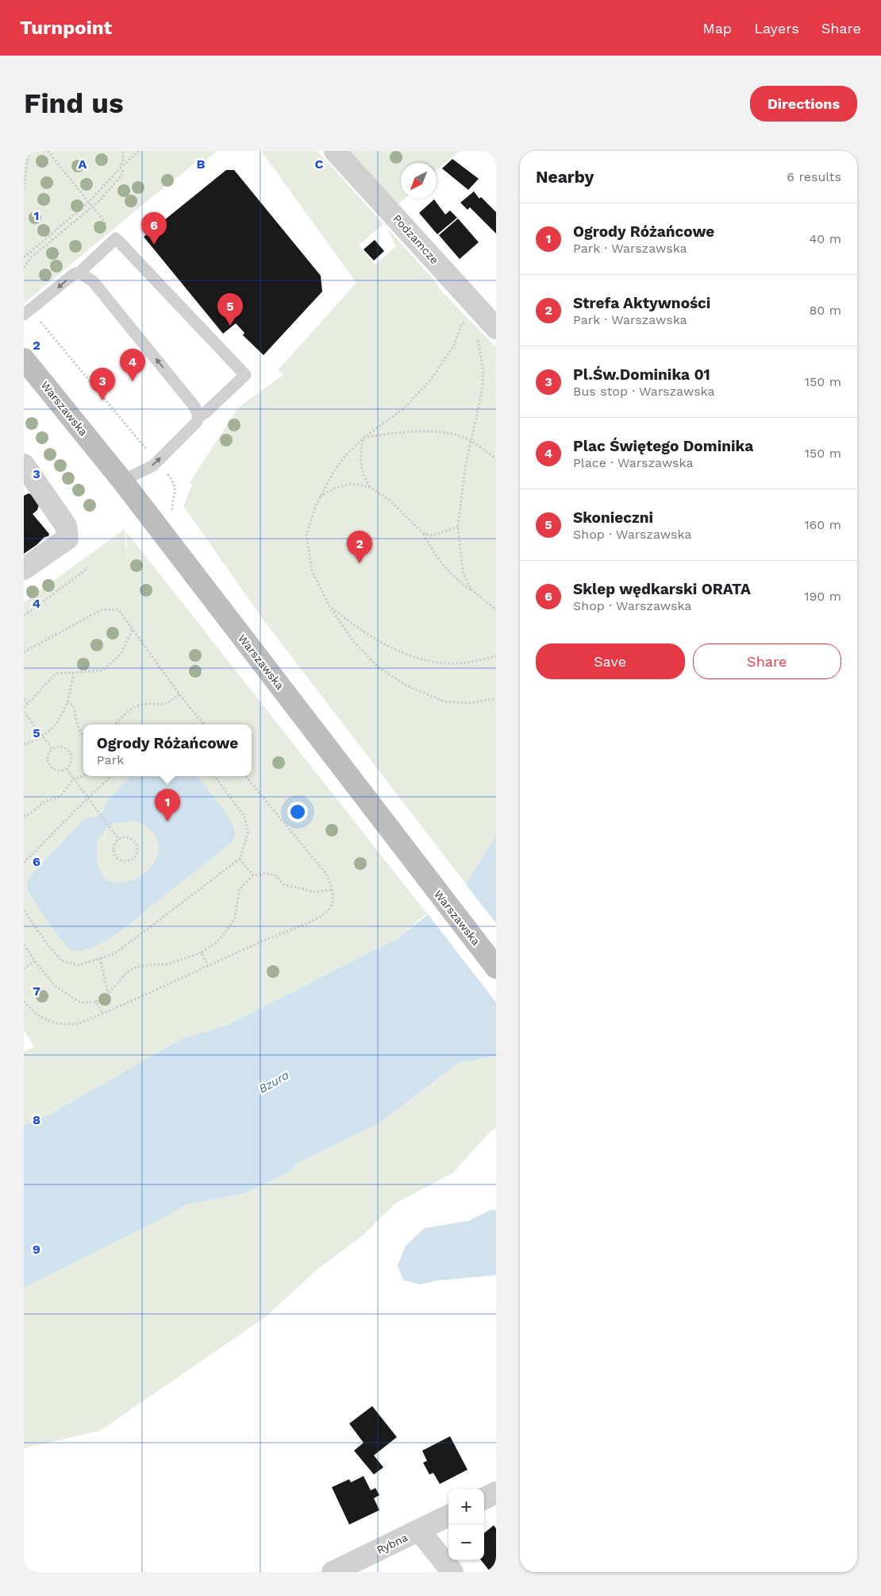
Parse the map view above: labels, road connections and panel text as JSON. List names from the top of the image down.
{
  "streets": {
    "street": ["Podzamcze", "Warszawska", "Rybna"]
  },
  "water": ["Bzura"],
  "north": "bottom left",
  "page": {
    "header": "Turnpoint",
    "nav": ["Map", "Layers", "Share"],
    "buttons": [
      "Directions",
      ["Save", "Share"]
    ],
    "title": "Find us",
    "heading": ["Nearby", "6 results"],
    "list": [
      {
        "mark": "1",
        "name": "Ogrody Różańcowe",
        "note": "Park · Warszawska",
        "value": "40 m"
      },
      {
        "mark": "2",
        "name": "Strefa Aktywności",
        "note": "Park · Warszawska",
        "value": "80 m"
      },
      {
        "mark": "3",
        "name": "Pl.Św.Dominika 01",
        "note": "Bus stop · Warszawska",
        "value": "150 m"
      },
      {
        "mark": "4",
        "name": "Plac Świętego Dominika",
        "note": "Place · Warszawska",
        "value": "150 m"
      },
      {
        "mark": "5",
        "name": "Skonieczni",
        "note": "Shop · Warszawska",
        "value": "160 m"
      },
      {
        "mark": "6",
        "name": "Sklep wędkarski ORATA",
        "note": "Shop · Warszawska",
        "value": "190 m"
      }
    ],
    "pins": [
      "6",
      "5",
      "4",
      "3",
      "2",
      "1"
    ],
    "popup": ["Ogrody Różańcowe", "Park"],
    "map_buttons": ["+", "−"]
  },
  "grid": {
    "columns": ["A", "B", "C"],
    "rows": [
      "1",
      "2",
      "3",
      "4",
      "5",
      "6",
      "7",
      "8",
      "9"
    ]
  }
}
